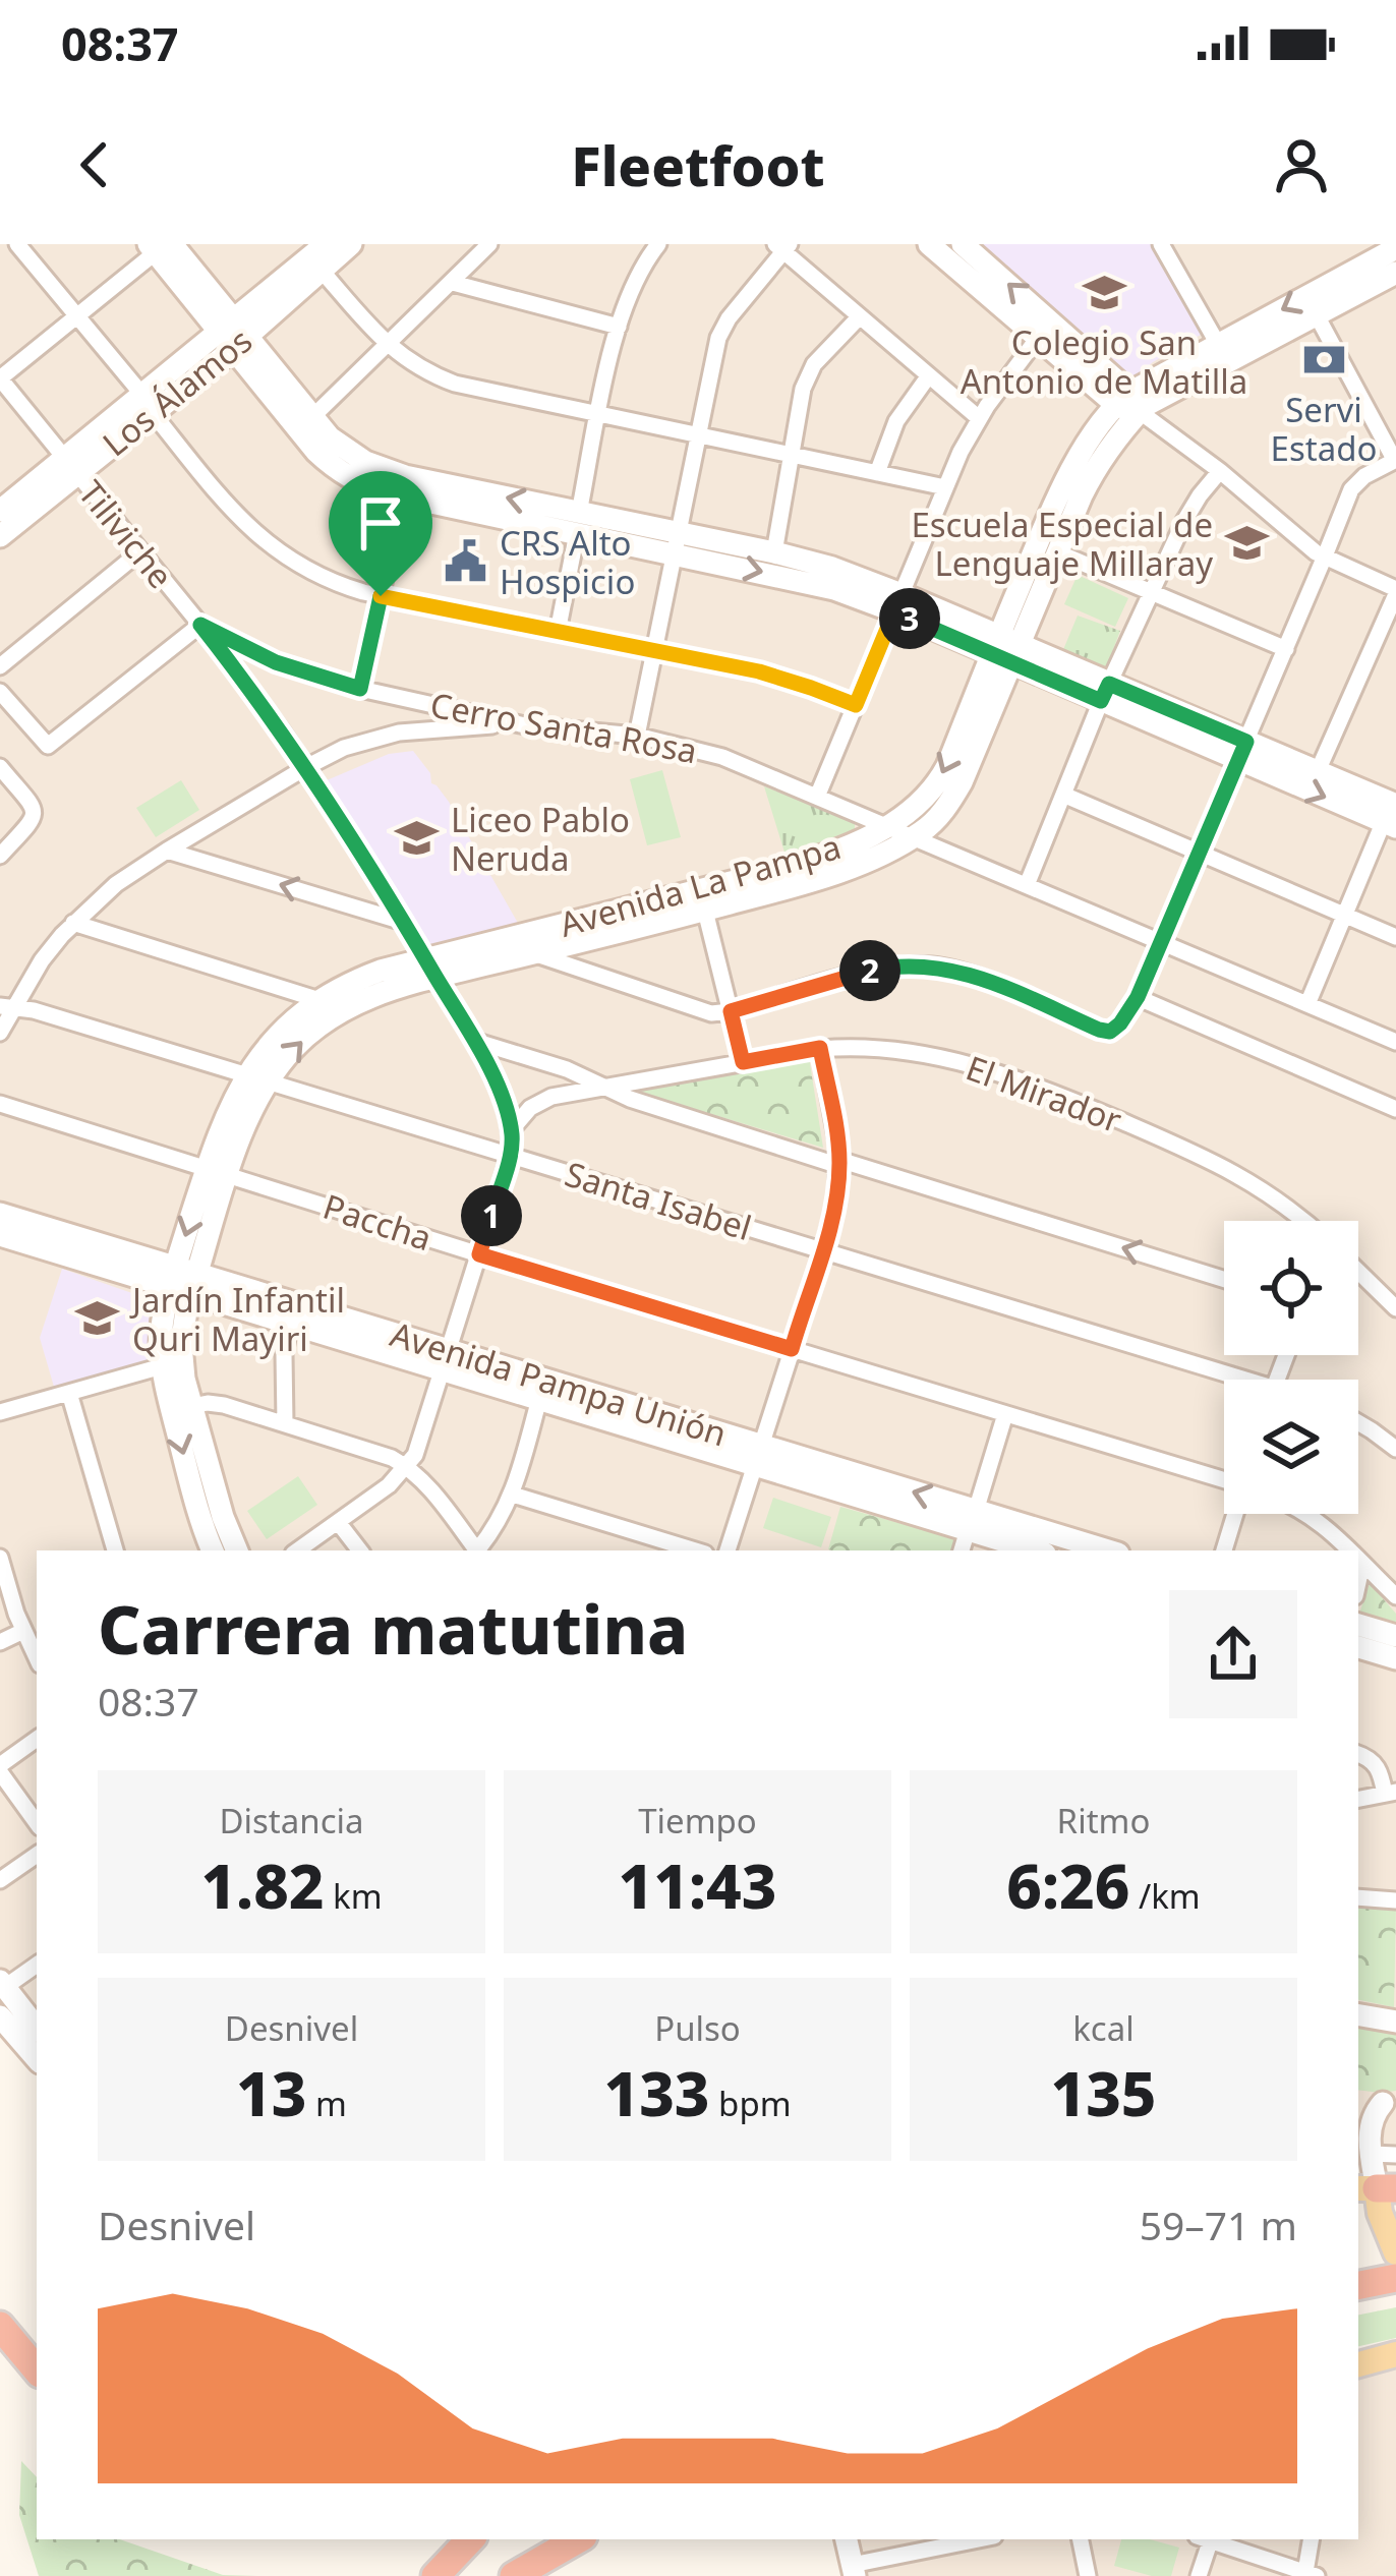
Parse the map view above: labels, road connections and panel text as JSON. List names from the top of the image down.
{
  "streets": {
    "street": [
      "Los Álamos",
      "Tiliviche",
      "Cerro Santa Rosa",
      "Avenida La Pampa",
      "El Mirador",
      "Santa Isabel",
      "Paccha",
      "Avenida Pampa Unión"
    ]
  },
  "crossings": [
    ["Los Álamos", "Tiliviche"],
    ["Tiliviche", "Cerro Santa Rosa"],
    ["Tiliviche", "Avenida La Pampa"],
    ["Tiliviche", "El Mirador"],
    ["Cerro Santa Rosa", "Avenida La Pampa"],
    ["Avenida La Pampa", "Santa Isabel"],
    ["Avenida La Pampa", "Paccha"],
    ["Avenida La Pampa", "Avenida Pampa Unión"]
  ],
  "places": {
    "school or university": [
      "Colegio San Antonio de Matilla",
      "Escuela Especial de Lenguaje Millaray",
      "Liceo Pablo Neruda",
      "Jardín Infantil Quri Mayiri"
    ],
    "bank": ["Servi Estado"],
    "public building": ["CRS Alto Hospicio"]
  },
  "page": {
    "status": "08:37",
    "header": "Fleetfoot",
    "pins": ["3", "2", "1"],
    "heading": ["Carrera matutina", "08:37"],
    "stats": [
      ["Distancia", "1.82 km"],
      ["Tiempo", "11:43"],
      ["Ritmo", "6:26 /km"],
      ["Desnivel", "13 m"],
      ["Pulso", "133 bpm"],
      ["kcal", "135"]
    ],
    "chart": ["Desnivel", "59–71 m"]
  }
}
